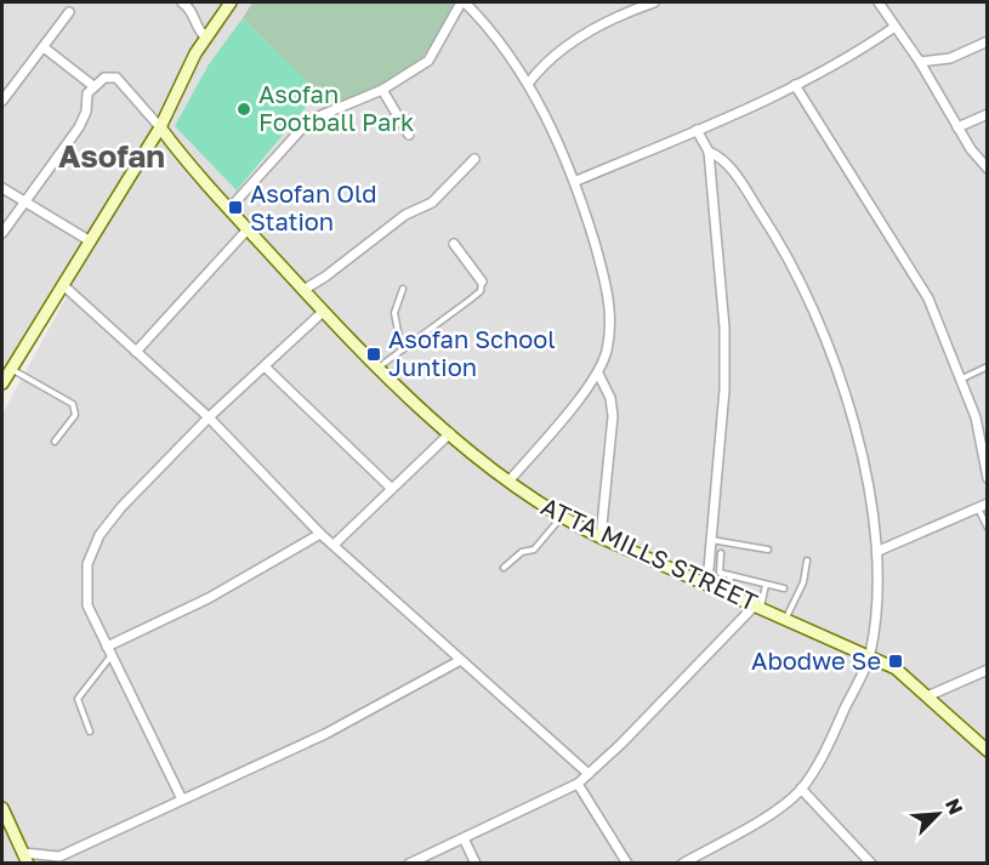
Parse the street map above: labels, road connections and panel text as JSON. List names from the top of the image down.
{
  "streets": {
    "main road": ["ATTA MILLS STREET"]
  },
  "districts": ["Asofan"],
  "places": {
    "other": ["Asofan Football Park"],
    "transit": ["Asofan Old Station", "Asofan School Juntion", "Abodwe Se"]
  },
  "north": "top right"
}
